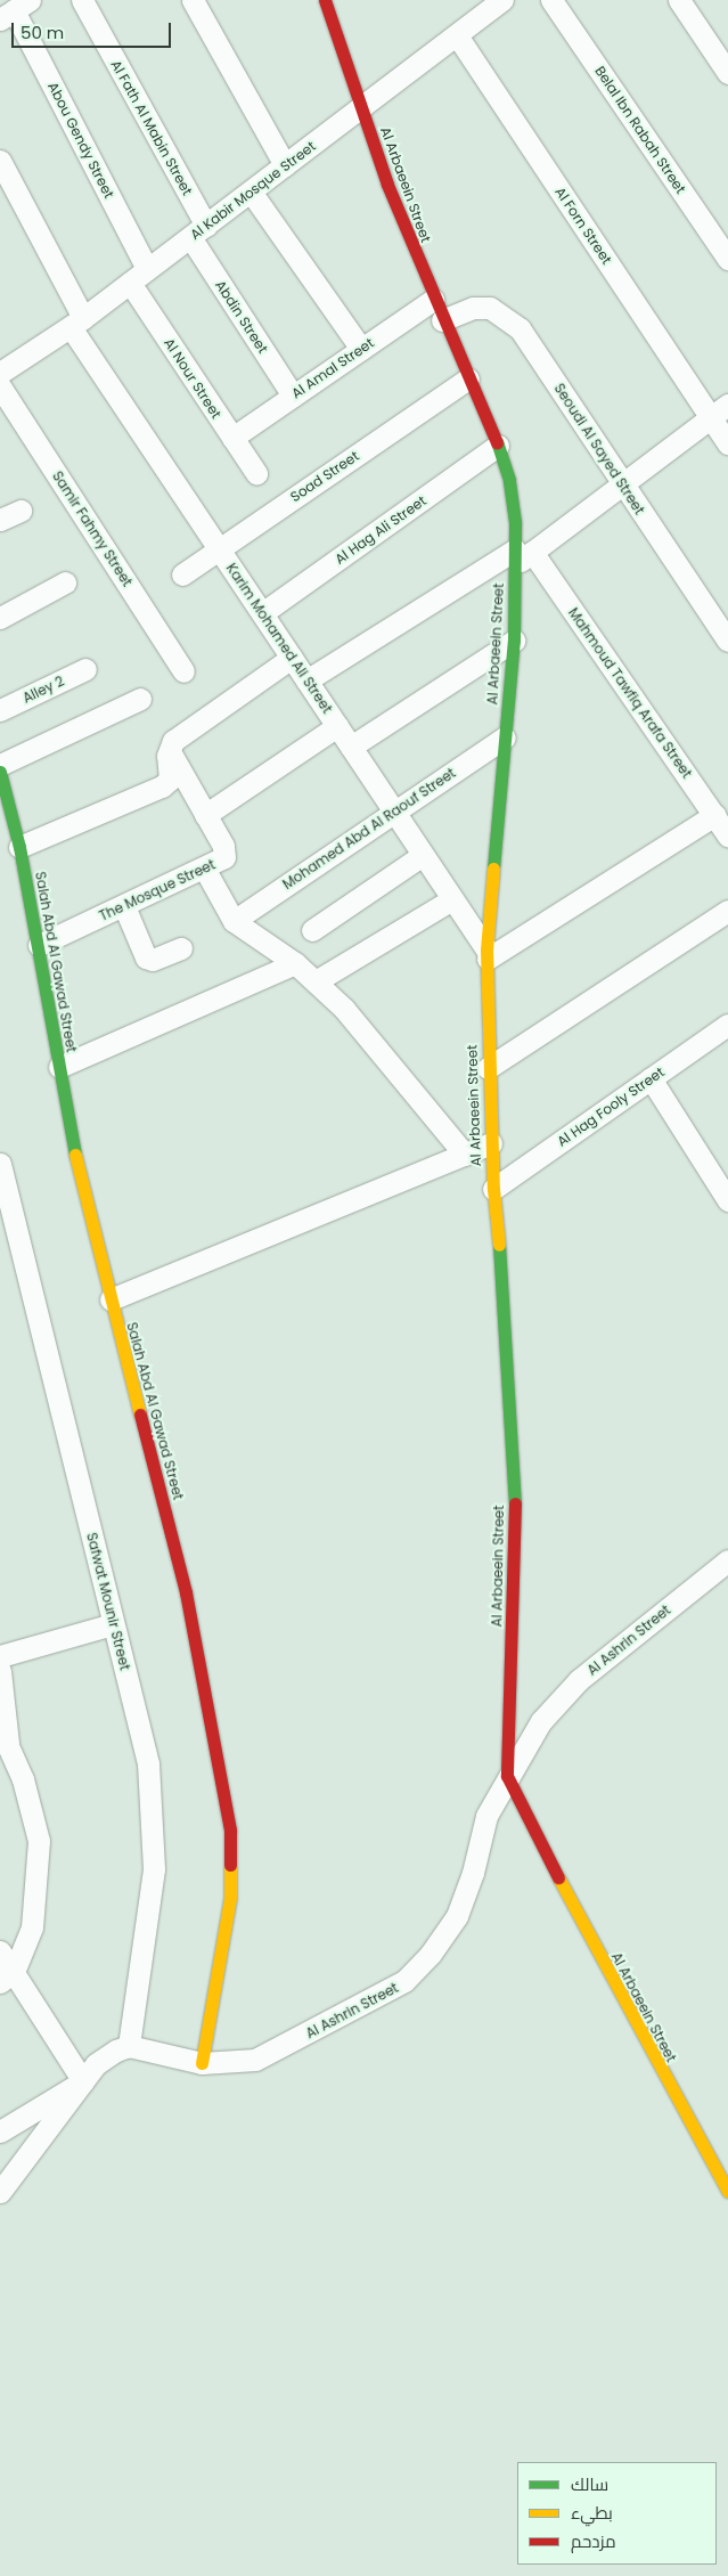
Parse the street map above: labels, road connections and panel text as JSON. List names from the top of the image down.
{
  "streets": {
    "street": [
      "Al Fath Al Mabin Street",
      "Belal Ibn Rabah Street",
      "Abou Gendy Street",
      "Al Arbaeein Street",
      "Al Kabir Mosque Street",
      "Al Forn Street",
      "Abdin Street",
      "Al Amal Street",
      "Al Nour Street",
      "Seoudi Al Sayed Street",
      "Soad Street",
      "Samir Fahmy Street",
      "Al Hag Ali Street",
      "Karim Mohamed Ali Street",
      "Alley 2",
      "Mahmoud Tawfiq Arafa Street",
      "Mohamed Abd Al Raouf Street",
      "The Mosque Street",
      "Salah Abd Al Gawad Street",
      "Al Hag Fooly Street",
      "Safwat Mounir Street",
      "Al Ashrin Street"
    ]
  },
  "crossings": [
    ["Al Fath Al Mabin Street", "Al Kabir Mosque Street"],
    ["Al Fath Al Mabin Street", "Abdin Street"],
    ["Abou Gendy Street", "Al Kabir Mosque Street"],
    ["Al Arbaeein Street", "Al Kabir Mosque Street"],
    ["Al Arbaeein Street", "Al Amal Street"],
    ["Al Arbaeein Street", "Seoudi Al Sayed Street"],
    ["Al Arbaeein Street", "Soad Street"],
    ["Al Arbaeein Street", "Al Hag Ali Street"],
    ["Al Arbaeein Street", "Karim Mohamed Ali Street"],
    ["Al Arbaeein Street", "Mahmoud Tawfiq Arafa Street"],
    ["Al Arbaeein Street", "Mohamed Abd Al Raouf Street"],
    ["Al Arbaeein Street", "Al Hag Fooly Street"],
    ["Al Arbaeein Street", "Al Ashrin Street"],
    ["Al Kabir Mosque Street", "Al Forn Street"],
    ["Al Kabir Mosque Street", "Abdin Street"],
    ["Al Kabir Mosque Street", "Al Nour Street"],
    ["Al Kabir Mosque Street", "Karim Mohamed Ali Street"],
    ["Abdin Street", "Al Amal Street"],
    ["Al Amal Street", "Al Nour Street"],
    ["Soad Street", "Karim Mohamed Ali Street"],
    ["Al Hag Ali Street", "Karim Mohamed Ali Street"],
    ["Karim Mohamed Ali Street", "Mohamed Abd Al Raouf Street"],
    ["The Mosque Street", "Salah Abd Al Gawad Street"],
    ["Salah Abd Al Gawad Street", "Al Ashrin Street"],
    ["Safwat Mounir Street", "Al Ashrin Street"]
  ],
  "legend": ["سالك", "بطيء", "مزدحم"],
  "scale_bar": "50 m"
}
